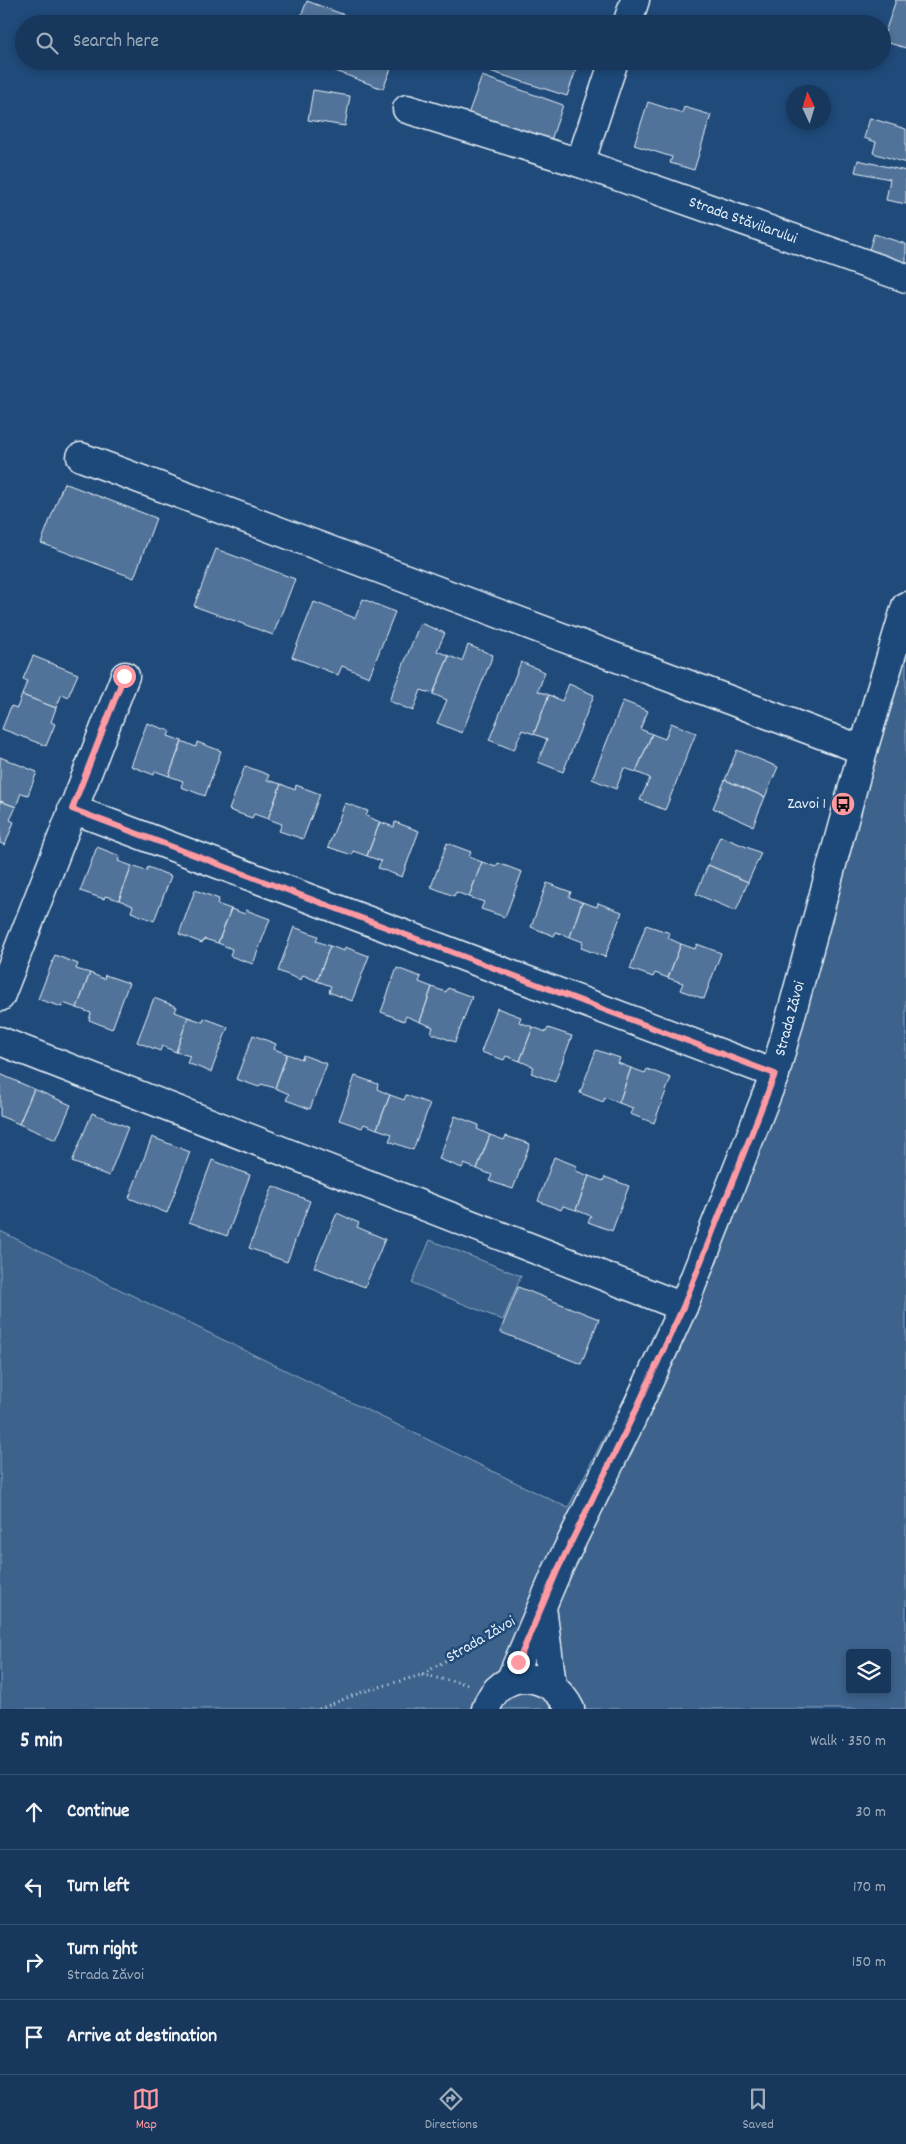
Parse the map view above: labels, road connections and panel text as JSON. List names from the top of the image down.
{
  "streets": {
    "street": ["Strada Stăvilarului", "Strada Zăvoi"]
  },
  "places": {
    "bus stop": ["Zavoi 1"]
  },
  "north": "top",
  "page": {
    "search": "Search here",
    "heading": ["5 min", "Walk · 350 m"],
    "list": [
      ["Continue", "30 m"],
      ["Turn left", "170 m"],
      ["Turn right", "Strada Zăvoi", "150 m"],
      "Arrive at destination"
    ],
    "nav": ["Map", "Directions", "Saved"]
  }
}
